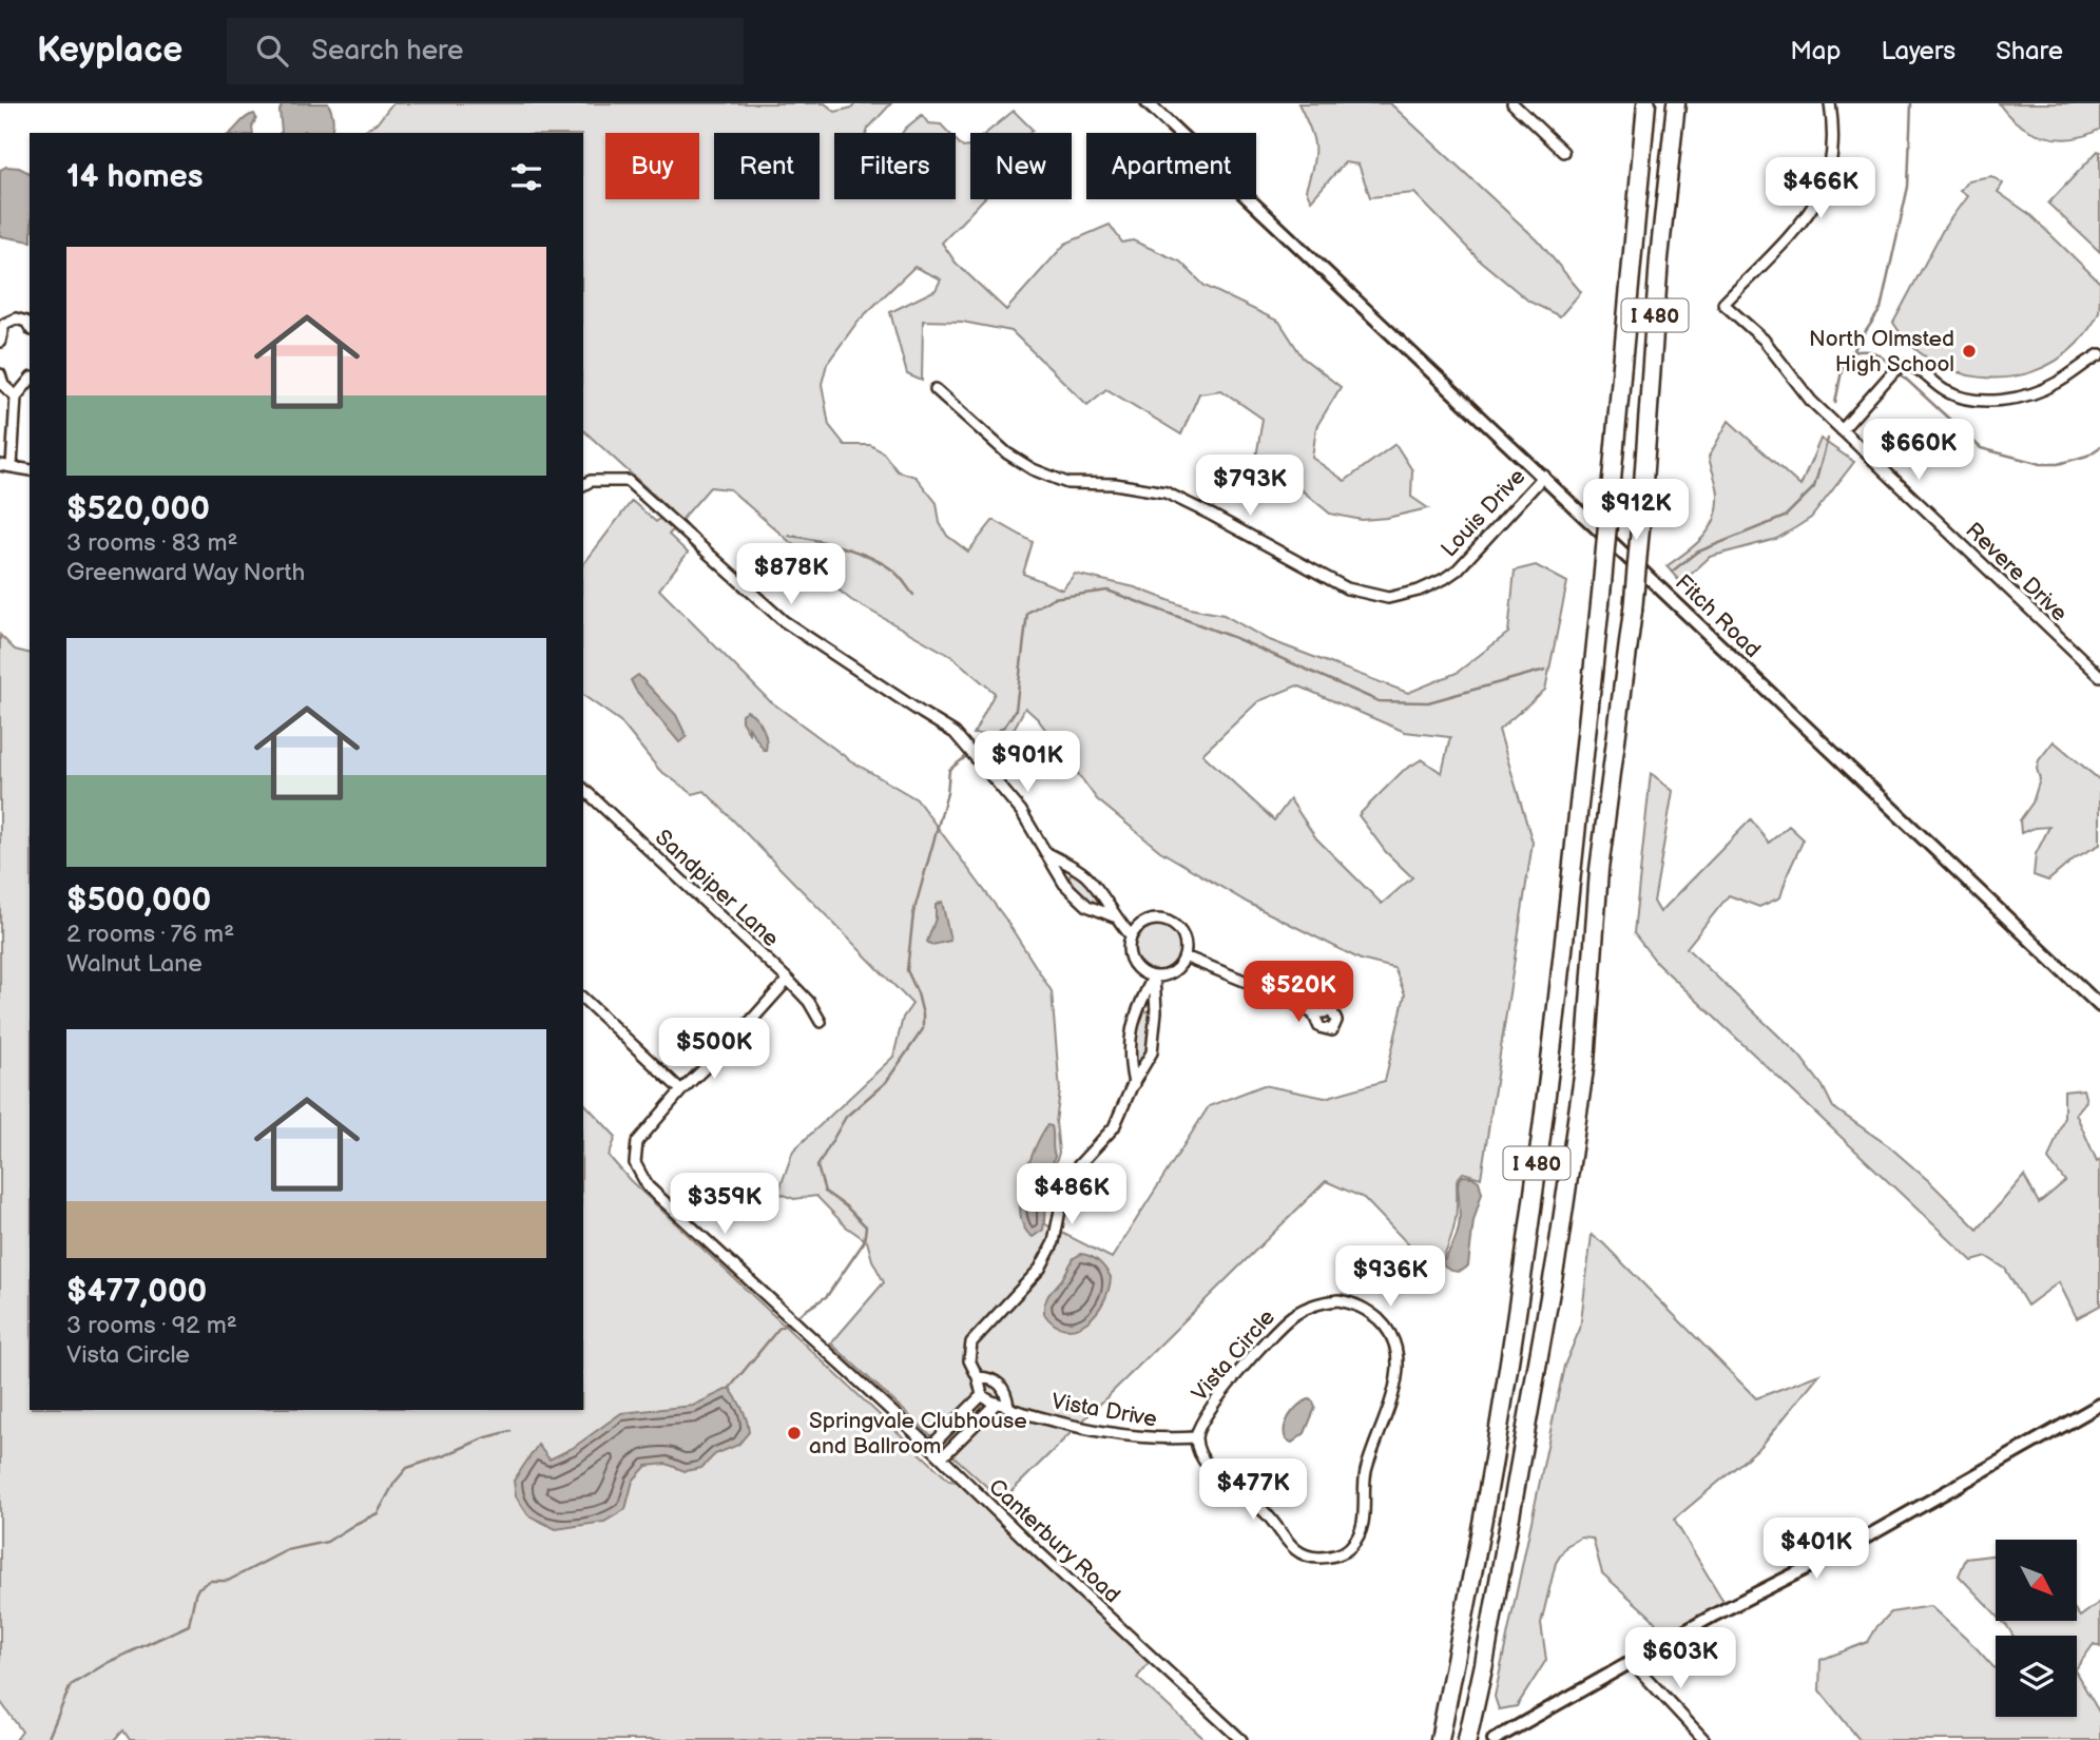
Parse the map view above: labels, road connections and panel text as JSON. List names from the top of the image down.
{
  "streets": {
    "highway": ["I 480"],
    "street": [
      "Louis Drive",
      "Revere Drive",
      "Fitch Road",
      "Sandpiper Lane",
      "Vista Circle",
      "Vista Drive",
      "Canterbury Road"
    ]
  },
  "crossings": [
    ["Louis Drive", "Fitch Road"],
    ["Vista Circle", "Vista Drive"]
  ],
  "places": ["North Olmsted High School", "Springvale Clubhouse and Ballroom"],
  "north": "bottom right",
  "page": {
    "header": "Keyplace",
    "search": "Search here",
    "nav": ["Map", "Layers", "Share"],
    "chip": [
      "Buy",
      "Rent",
      "Filters",
      "New",
      "Apartment"
    ],
    "heading": "14 homes",
    "price": [
      "$466K",
      "$660K",
      "$793K",
      "$912K",
      "$878K",
      "$901K",
      "$520K",
      "$500K",
      "$486K",
      "$359K",
      "$936K",
      "$477K",
      "$401K",
      "$603K"
    ],
    "list": [
      {
        "name": "$520,000",
        "note": "3 rooms · 83 m² · Greenward Way North"
      },
      {
        "name": "$500,000",
        "note": "2 rooms · 76 m² · Walnut Lane"
      },
      {
        "name": "$477,000",
        "note": "3 rooms · 92 m² · Vista Circle"
      }
    ]
  }
}
